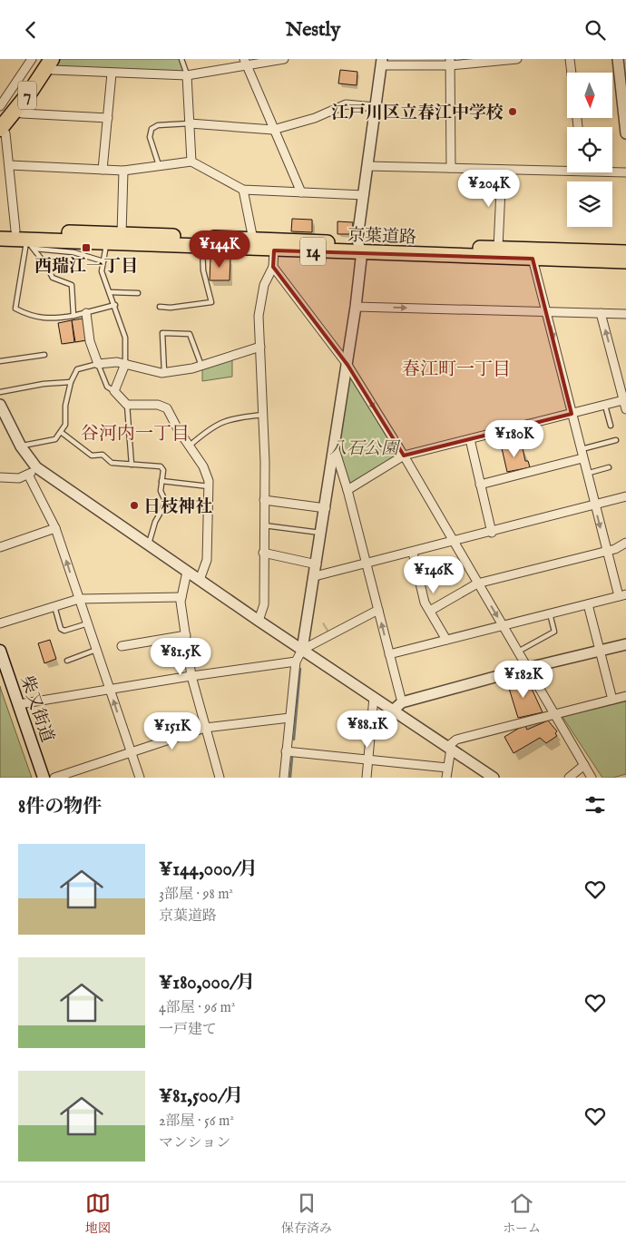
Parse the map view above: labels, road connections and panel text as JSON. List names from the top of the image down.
{
  "streets": {
    "highway": ["7", "京葉道路", "14"],
    "main road": ["柴又街道"]
  },
  "districts": ["春江町一丁目", "谷河内一丁目"],
  "parks": ["八石公園"],
  "places": {
    "other": ["江戸川区立春江中学校", "日枝神社"],
    "transit": ["西瑞江一丁目"]
  },
  "north": "bottom",
  "page": {
    "header": "Nestly",
    "price": [
      "¥204K",
      "¥144K",
      "¥180K",
      "¥146K",
      "¥81.5K",
      "¥182K",
      "¥88.1K",
      "¥151K"
    ],
    "heading": "8件の物件",
    "list": [
      {
        "name": "¥144,000/月",
        "note": "3部屋 · 98 m² · 京葉道路"
      },
      {
        "name": "¥180,000/月",
        "note": "4部屋 · 96 m² · 一戸建て"
      },
      {
        "name": "¥81,500/月",
        "note": "2部屋 · 56 m² · マンション"
      }
    ],
    "tabs": ["地図", "保存済み", "ホーム"]
  }
}
